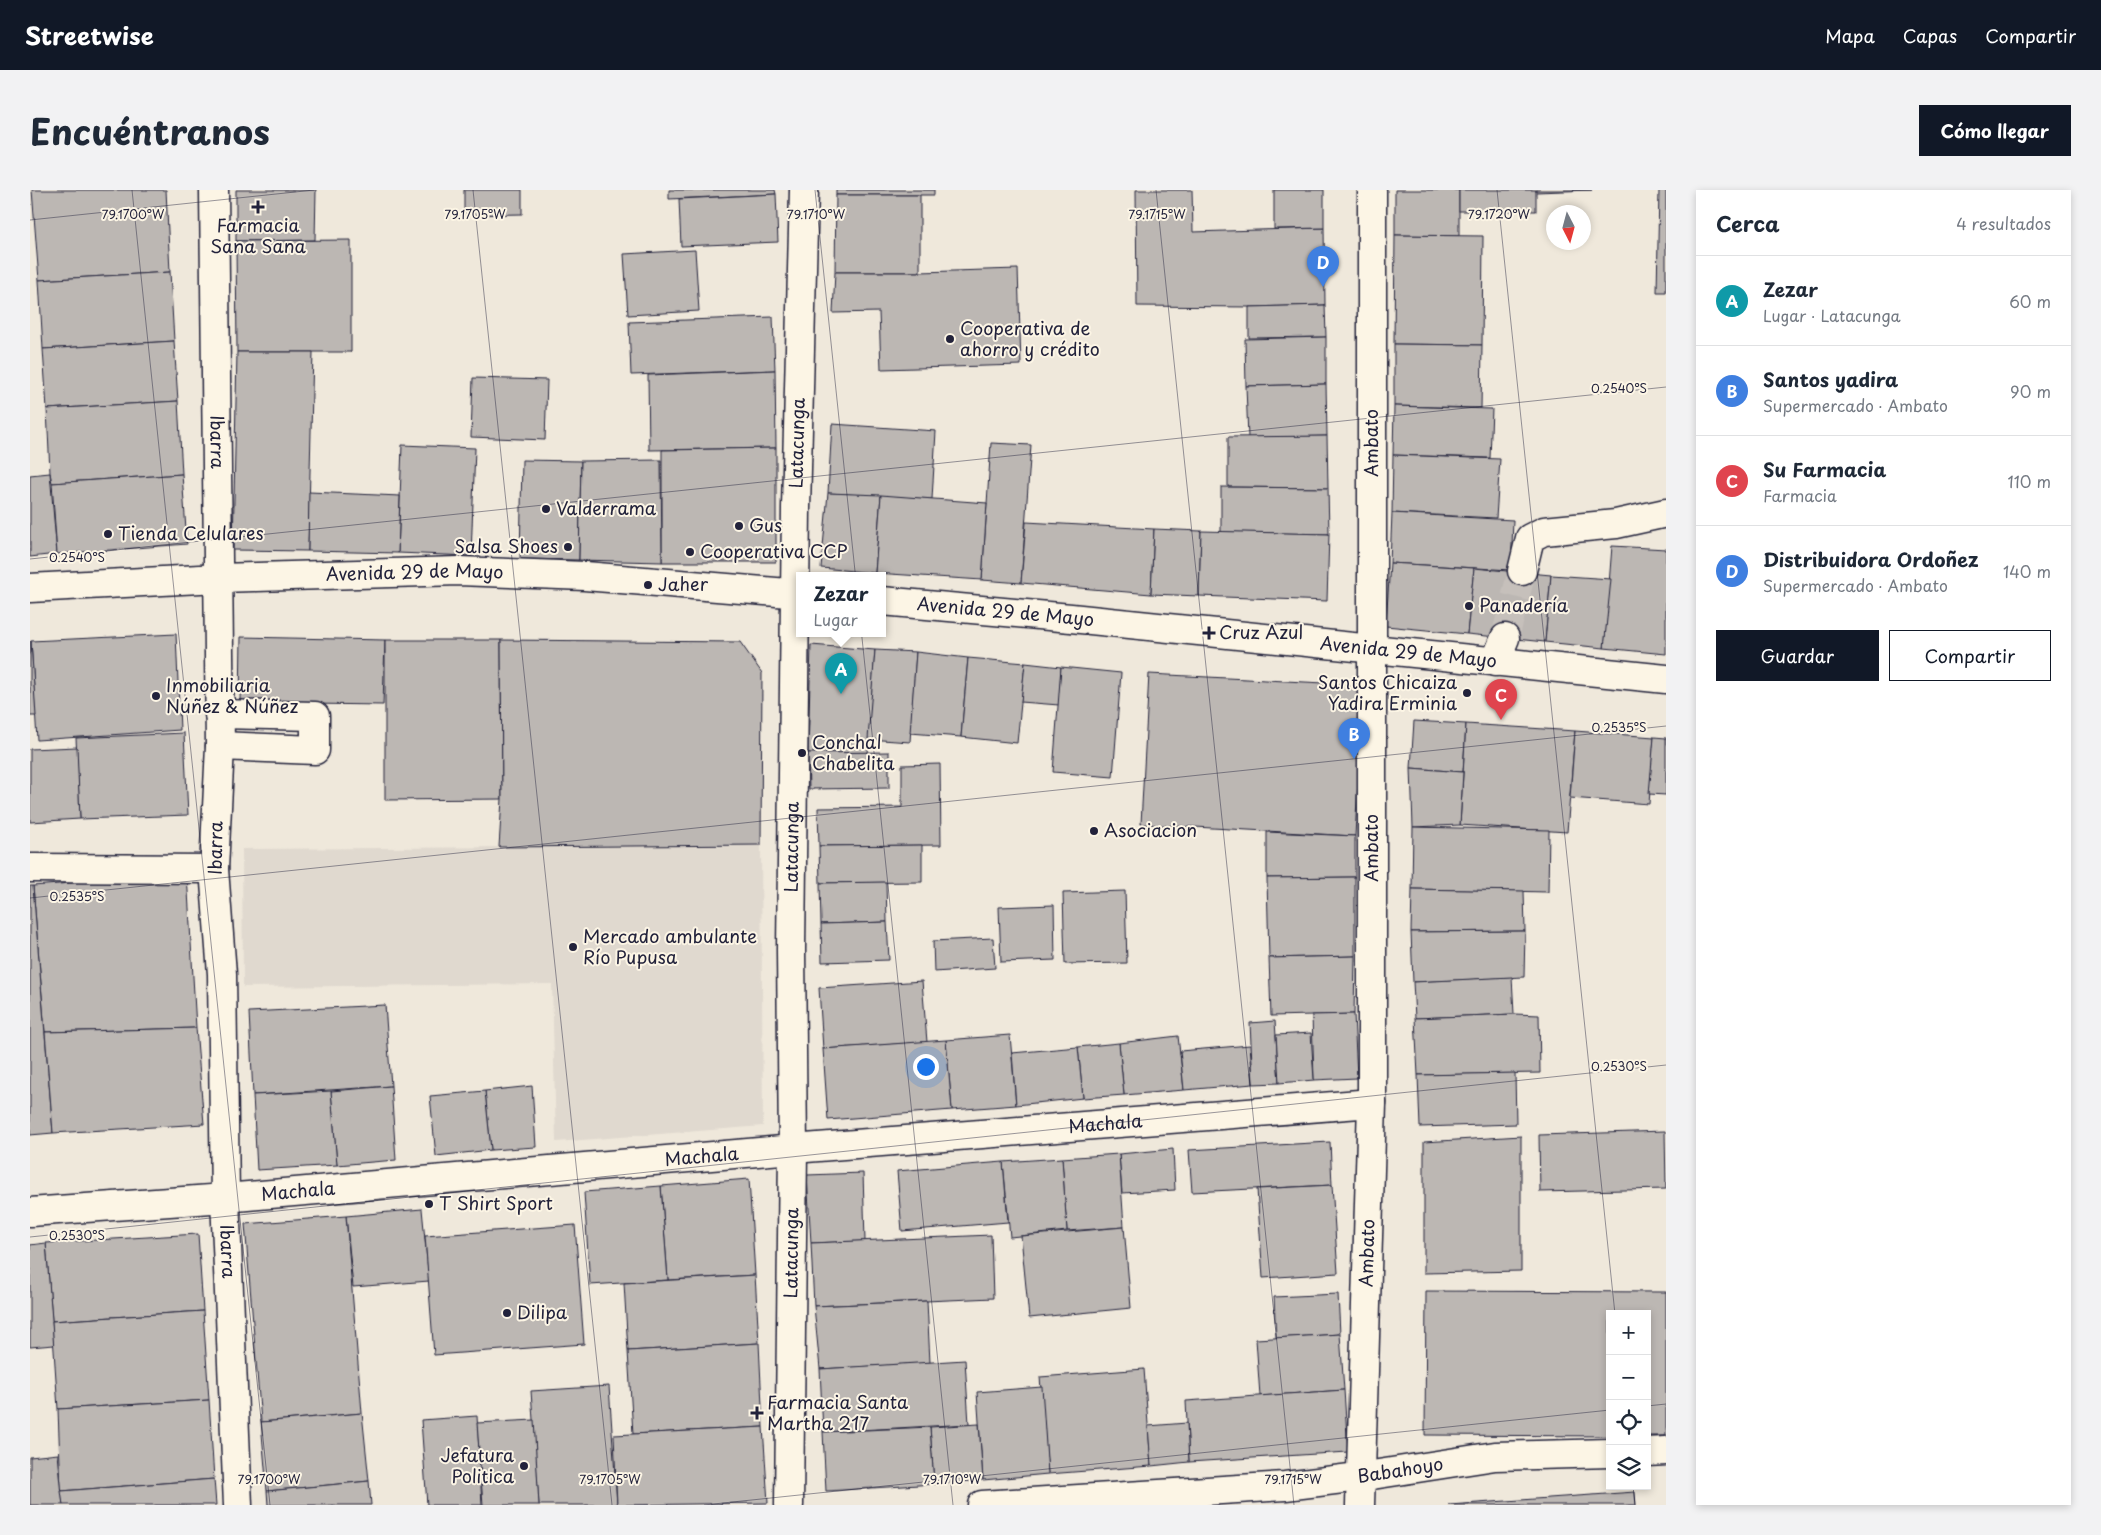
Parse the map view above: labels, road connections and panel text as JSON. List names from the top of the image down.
{
  "streets": {
    "street": [
      "Ibarra",
      "Latacunga",
      "Ambato",
      "Avenida 29 de Mayo",
      "Machala",
      "Babahoyo"
    ]
  },
  "crossings": [
    ["Ibarra", "Avenida 29 de Mayo"],
    ["Ibarra", "Machala"],
    ["Latacunga", "Machala"],
    ["Ambato", "Avenida 29 de Mayo"],
    ["Ambato", "Machala"],
    ["Ambato", "Babahoyo"]
  ],
  "places": {
    "health": ["Farmacia Sana Sana", "Cruz Azul", "Farmacia Santa Martha 217"],
    "other": [
      "Cooperativa de ahorro y crédito",
      "Valderrama",
      "Gus",
      "Tienda Celulares",
      "Salsa Shoes",
      "Cooperativa CCP",
      "Jaher",
      "Panadería",
      "Santos Chicaiza Yadira Erminia",
      "Inmobiliaria Núñez & Núñez",
      "Conchal Chabelita",
      "Asociacion",
      "Mercado ambulante Río Pupusa",
      "T Shirt Sport",
      "Dilipa",
      "Jefatura Politica"
    ]
  },
  "north": "bottom",
  "page": {
    "header": "Streetwise",
    "nav": ["Mapa", "Capas", "Compartir"],
    "title": "Encuéntranos",
    "buttons": [
      "Cómo llegar",
      ["Guardar", "Compartir"]
    ],
    "heading": ["Cerca", "4 resultados"],
    "pins": [
      "D",
      "A",
      "C",
      "B"
    ],
    "list": [
      {
        "mark": "A",
        "name": "Zezar",
        "note": "Lugar · Latacunga",
        "value": "60 m"
      },
      {
        "mark": "B",
        "name": "Santos yadira",
        "note": "Supermercado · Ambato",
        "value": "90 m"
      },
      {
        "mark": "C",
        "name": "Su Farmacia",
        "note": "Farmacia",
        "value": "110 m"
      },
      {
        "mark": "D",
        "name": "Distribuidora Ordoñez",
        "note": "Supermercado · Ambato",
        "value": "140 m"
      }
    ],
    "popup": ["Zezar", "Lugar"],
    "map_buttons": ["+", "−"]
  },
  "coordinates": [
    "79.1700°W",
    "79.1705°W",
    "79.1710°W",
    "79.1715°W",
    "79.1720°W",
    "0.2540°S",
    "0.2535°S",
    "0.2530°S"
  ]
}
